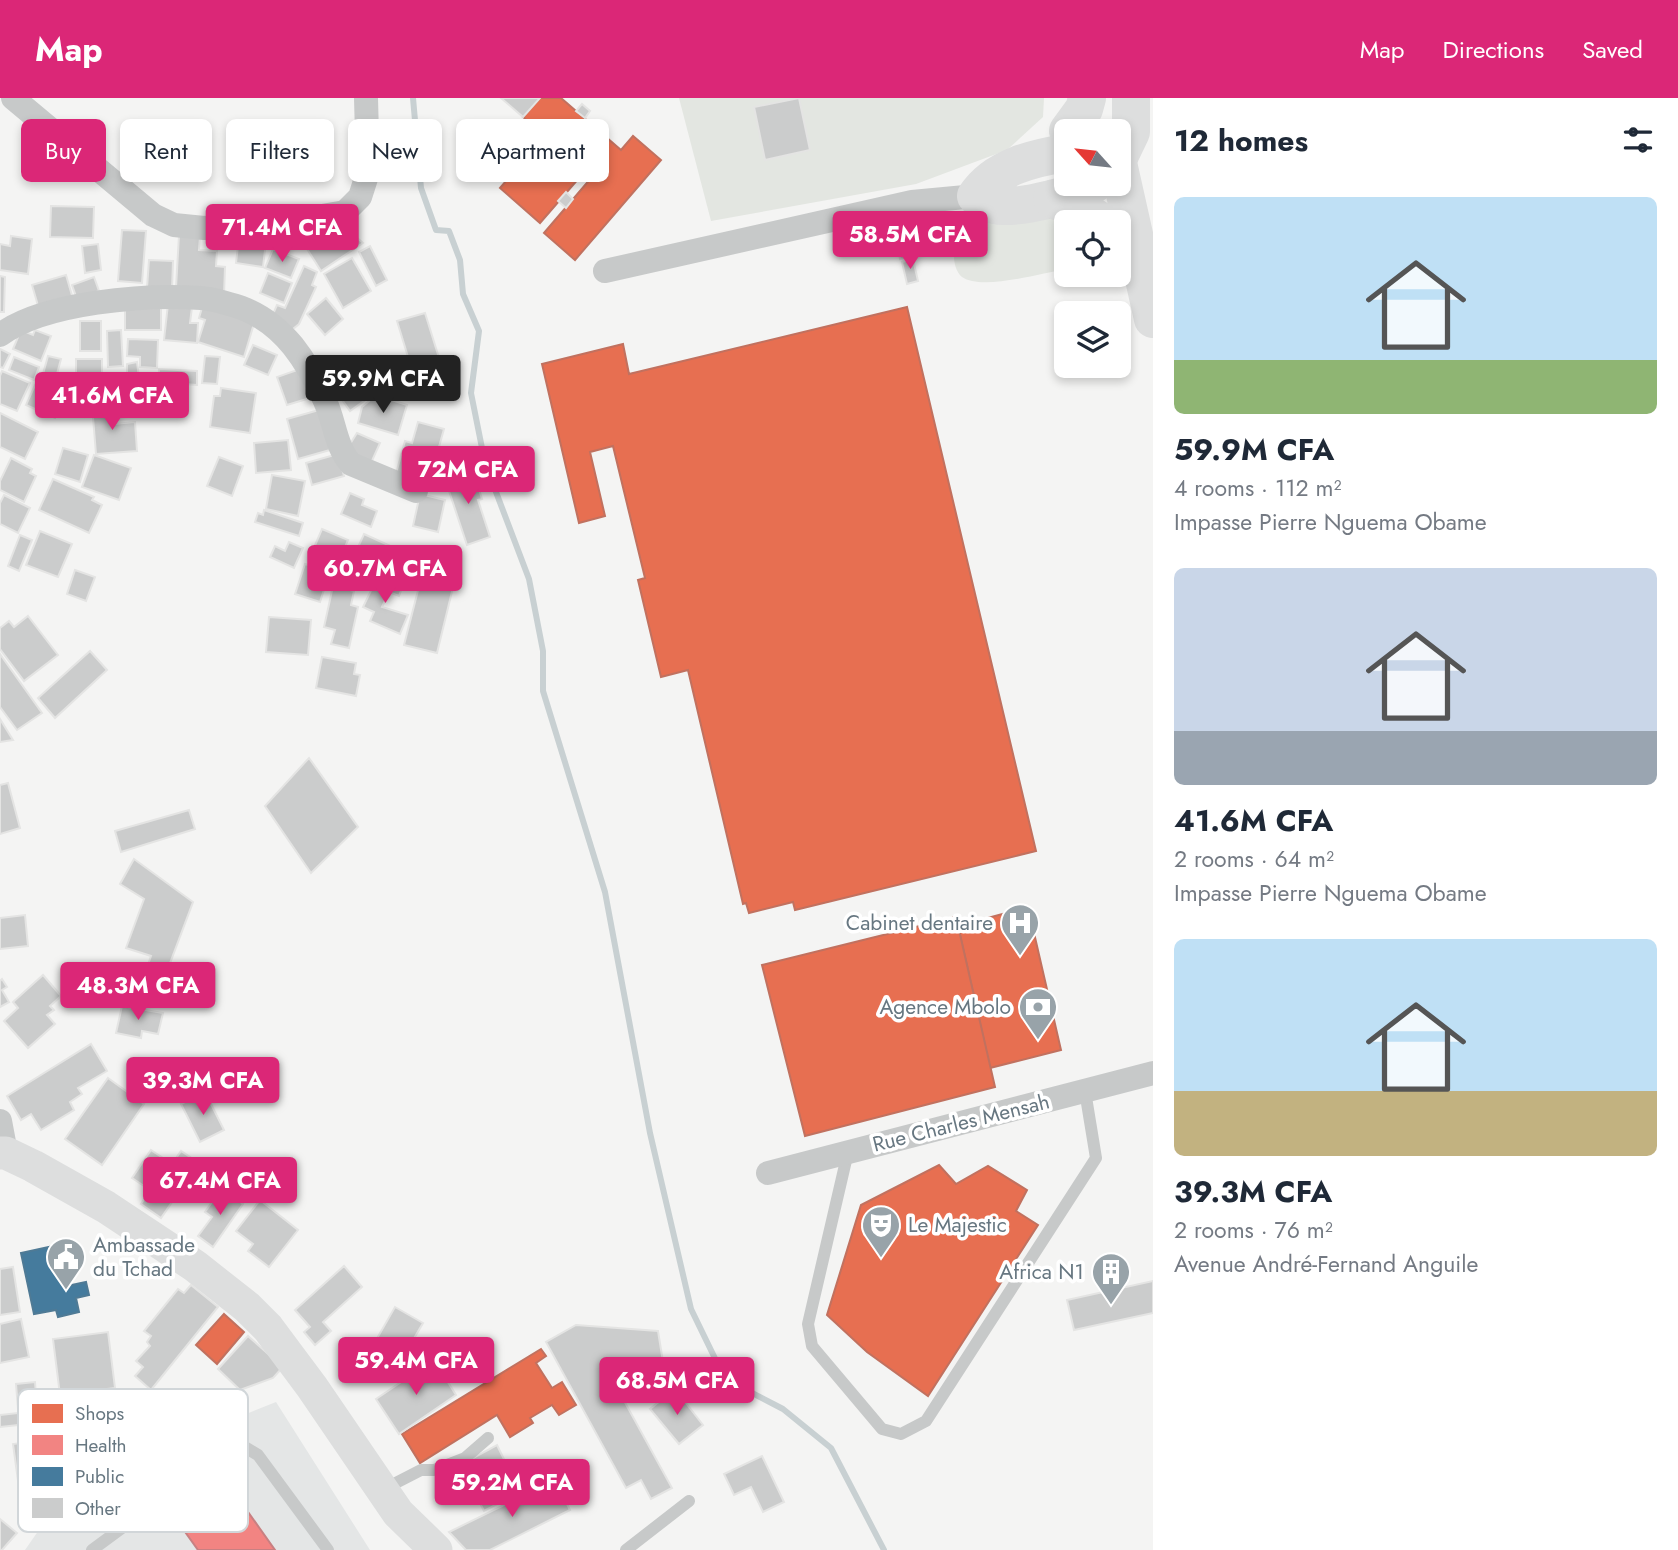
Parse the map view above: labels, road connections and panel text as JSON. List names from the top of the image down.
{
  "streets": {
    "street": ["Rue Charles Mensah"]
  },
  "places": {
    "hospital": ["Cabinet dentaire"],
    "bank": ["Agence Mbolo"],
    "theatre": ["Le Majestic"],
    "public building": ["Ambassade du Tchad"],
    "building": ["Africa N1"]
  },
  "legend": [
    "Shops",
    "Health",
    "Public",
    "Other"
  ],
  "north": "top left",
  "page": {
    "header": "Map",
    "nav": ["Map", "Directions", "Saved"],
    "heading": "12 homes",
    "chip": [
      "Buy",
      "Rent",
      "Filters",
      "New",
      "Apartment"
    ],
    "list": [
      {
        "name": "59.9M CFA",
        "note": "4 rooms · 112 m² · Impasse Pierre Nguema Obame"
      },
      {
        "name": "41.6M CFA",
        "note": "2 rooms · 64 m² · Impasse Pierre Nguema Obame"
      },
      {
        "name": "39.3M CFA",
        "note": "2 rooms · 76 m² · Avenue André-Fernand Anguile"
      }
    ],
    "price": [
      "71.4M CFA",
      "58.5M CFA",
      "59.9M CFA",
      "41.6M CFA",
      "72M CFA",
      "60.7M CFA",
      "48.3M CFA",
      "39.3M CFA",
      "67.4M CFA",
      "59.4M CFA",
      "68.5M CFA",
      "59.2M CFA"
    ]
  }
}
